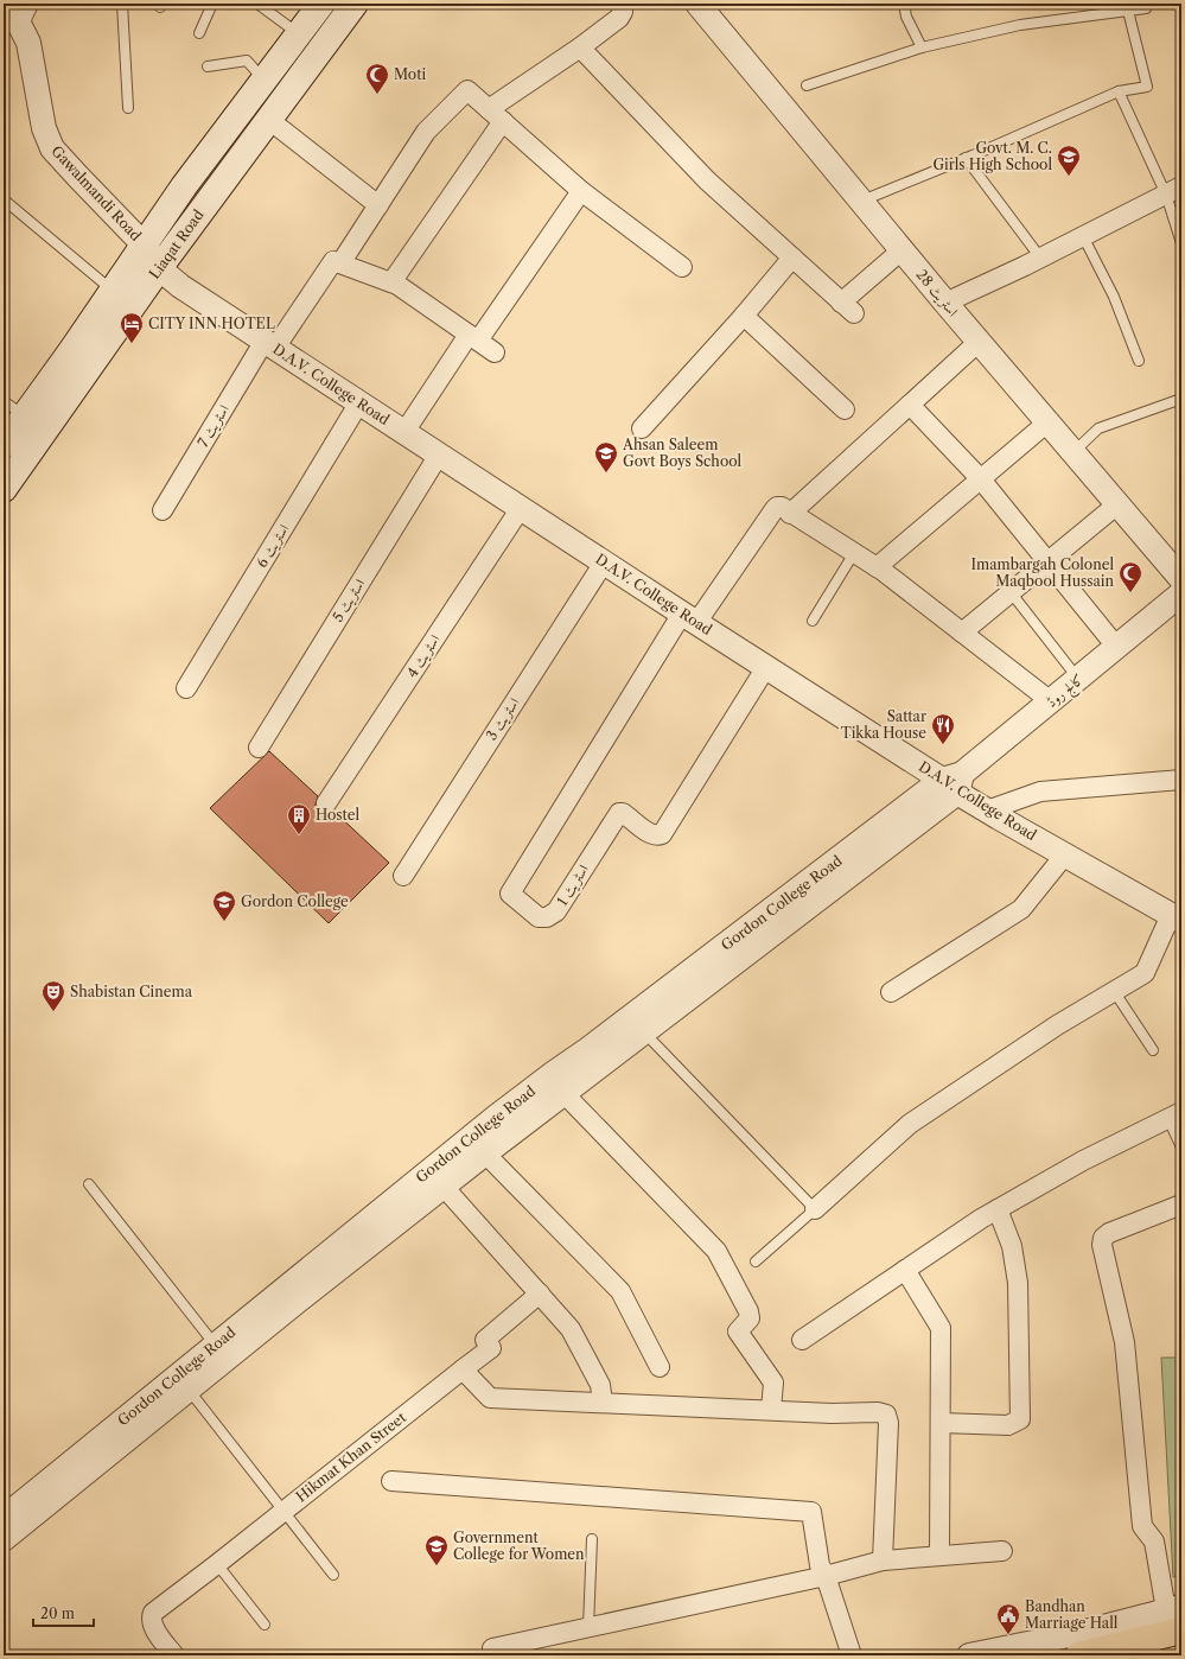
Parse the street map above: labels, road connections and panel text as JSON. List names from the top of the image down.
{
  "streets": {
    "main road": ["Liaqat Road"],
    "street": [
      "Gawalmandi Road",
      "اسٹریٹ 28",
      "D.A.V. College Road",
      "اسٹریٹ 7",
      "اسٹریٹ 6",
      "اسٹریٹ 5",
      "اسٹریٹ 4",
      "کالج روڈ",
      "اسٹریٹ 3",
      "اسٹریٹ 1",
      "Gordon College Road",
      "Hikmat Khan Street"
    ]
  },
  "crossings": [
    ["Gawalmandi Road", "Liaqat Road"],
    ["Gawalmandi Road", "D.A.V. College Road"],
    ["Liaqat Road", "D.A.V. College Road"],
    ["D.A.V. College Road", "اسٹریٹ 7"],
    ["D.A.V. College Road", "اسٹریٹ 6"],
    ["D.A.V. College Road", "اسٹریٹ 5"],
    ["D.A.V. College Road", "اسٹریٹ 4"],
    ["D.A.V. College Road", "کالج روڈ"],
    ["D.A.V. College Road", "اسٹریٹ 3"],
    ["D.A.V. College Road", "اسٹریٹ 1"],
    ["D.A.V. College Road", "Gordon College Road"],
    ["کالج روڈ", "Gordon College Road"]
  ],
  "places": {
    "mosque": ["Moti", "Imambargah Colonel Maqbool Hussain"],
    "school or university": [
      "Govt. M. C. Girls High School",
      "Ahsan Saleem Govt Boys School",
      "Gordon College",
      "Government College for Women"
    ],
    "hotel": ["CITY INN HOTEL"],
    "restaurant": ["Sattar Tikka House"],
    "building": ["Hostel"],
    "theatre": ["Shabistan Cinema"],
    "public building": ["Bandhan Marriage Hall"]
  },
  "scale_bar": "20 m"
}
